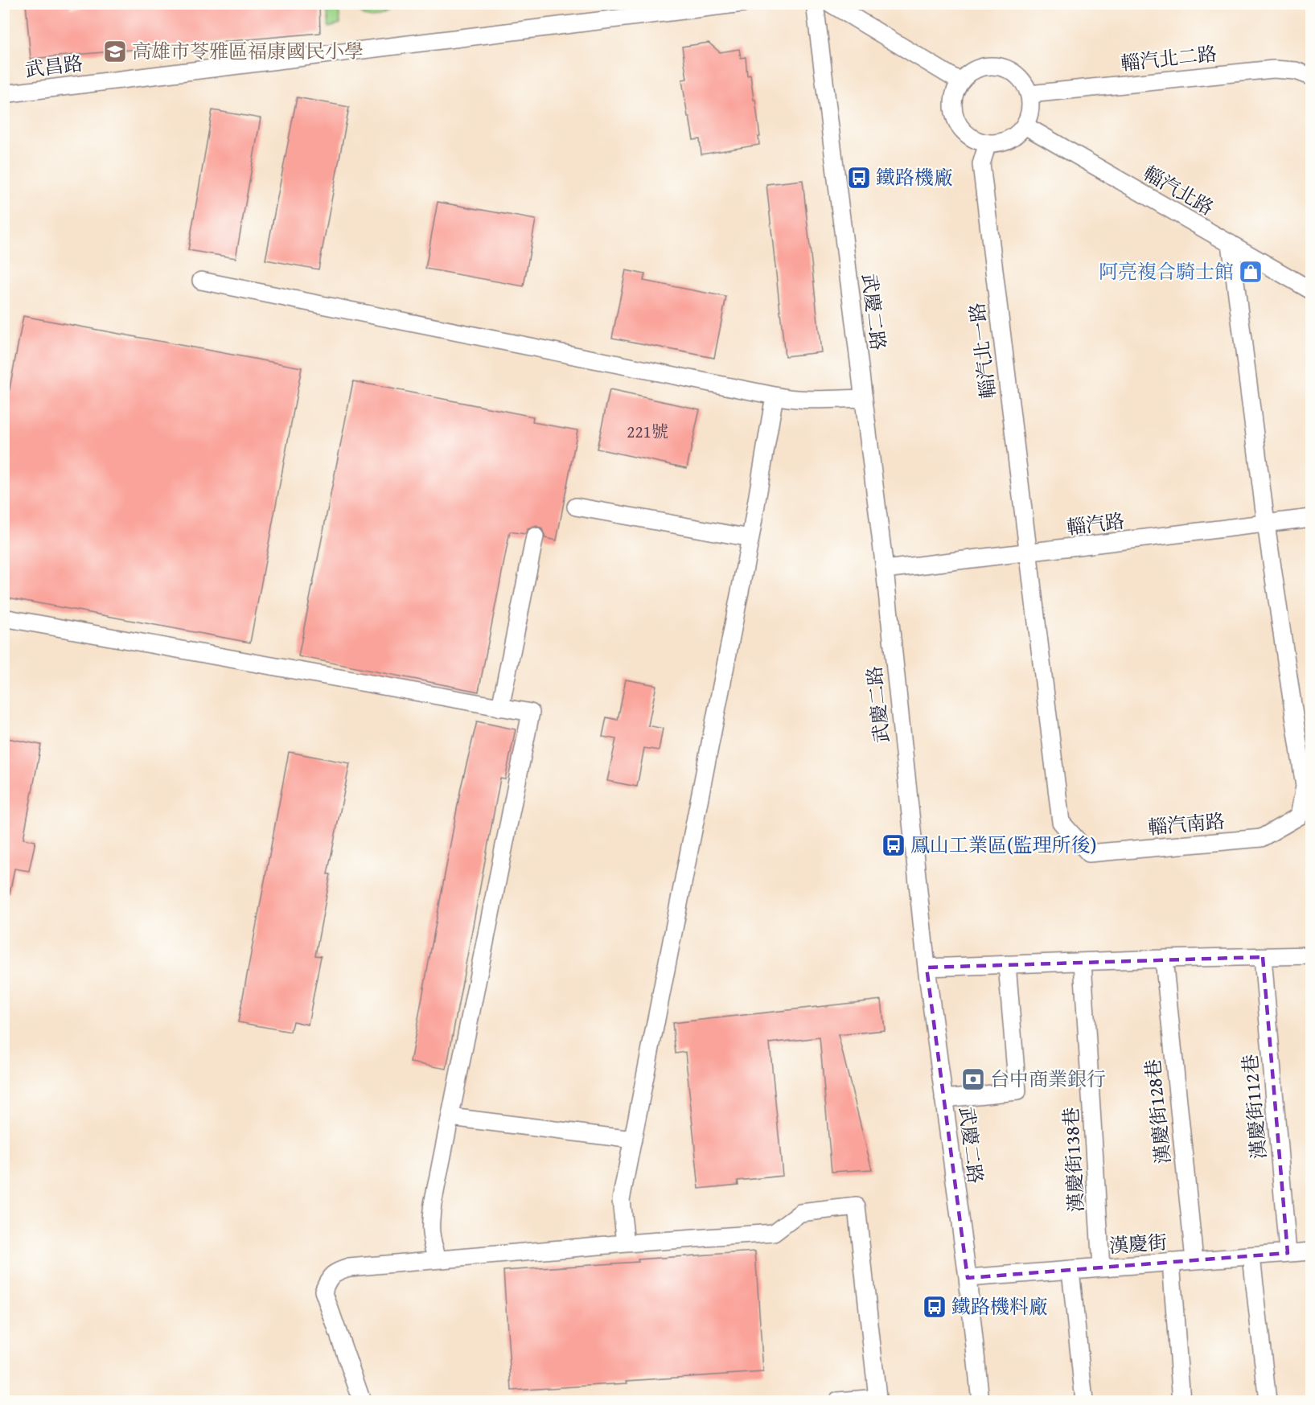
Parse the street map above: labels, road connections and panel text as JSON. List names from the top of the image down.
{
  "streets": {
    "street": [
      "輜汽北二路",
      "武昌路",
      "輜汽北路",
      "武慶二路",
      "輜汽北一路",
      "輜汽路",
      "輜汽南路",
      "漢慶街112巷",
      "漢慶街128巷",
      "漢慶街138巷",
      "漢慶街"
    ]
  },
  "crossings": [
    ["輜汽北二路", "輜汽北路"],
    ["輜汽北二路", "輜汽北一路"],
    ["輜汽北路", "輜汽北一路"],
    ["武慶二路", "輜汽路"],
    ["武慶二路", "漢慶街"],
    ["輜汽北一路", "輜汽路"],
    ["輜汽北一路", "輜汽南路"],
    ["輜汽路", "輜汽南路"],
    ["漢慶街112巷", "漢慶街"],
    ["漢慶街128巷", "漢慶街"],
    ["漢慶街138巷", "漢慶街"]
  ],
  "places": {
    "school or university": ["高雄市苓雅區福康國民小學"],
    "bus stop": ["鐵路機廠", "鳳山工業區(監理所後)", "鐵路機料廠"],
    "shop": ["阿亮複合騎士館"],
    "bank": ["台中商業銀行"]
  },
  "house_numbers": ["221號"]
}
